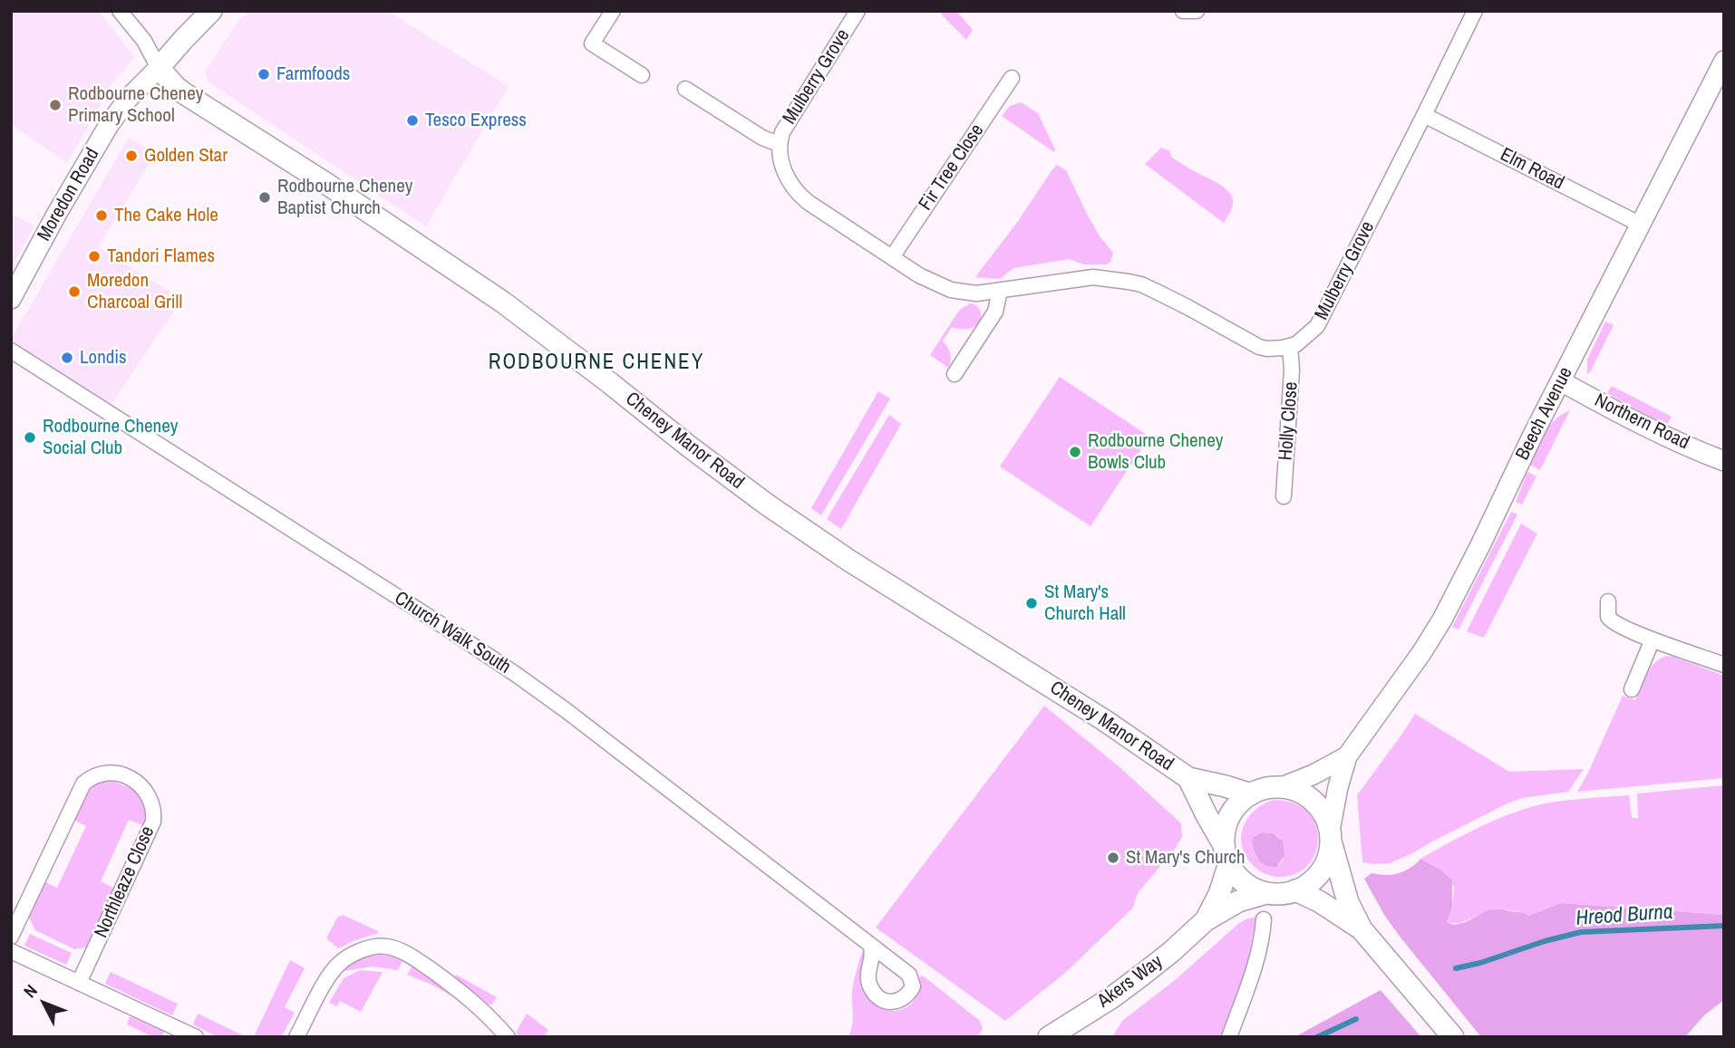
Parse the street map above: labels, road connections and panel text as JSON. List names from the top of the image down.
{
  "streets": {
    "main road": ["Cheney Manor Road", "Akers Way"],
    "street": [
      "Mulberry Grove",
      "Fir Tree Close",
      "Elm Road",
      "Moredon Road",
      "Beech Avenue",
      "Holly Close",
      "Northern Road",
      "Church Walk South",
      "Northleaze Close"
    ]
  },
  "crossings": [
    ["Mulberry Grove", "Fir Tree Close"],
    ["Mulberry Grove", "Elm Road"],
    ["Mulberry Grove", "Holly Close"],
    ["Elm Road", "Beech Avenue"],
    ["Moredon Road", "Cheney Manor Road"],
    ["Beech Avenue", "Northern Road"],
    ["Beech Avenue", "Cheney Manor Road"],
    ["Beech Avenue", "Akers Way"],
    ["Cheney Manor Road", "Akers Way"]
  ],
  "districts": ["RODBOURNE CHENEY"],
  "water": ["Hreod Burna"],
  "places": [
    "Farmfoods",
    "Rodbourne Cheney Primary School",
    "Tesco Express",
    "Golden Star",
    "Rodbourne Cheney Baptist Church",
    "The Cake Hole",
    "Tandori Flames",
    "Moredon Charcoal Grill",
    "Londis",
    "Rodbourne Cheney Social Club",
    "Rodbourne Cheney Bowls Club",
    "St Mary's Church Hall",
    "St Mary's Church"
  ],
  "north": "top left"
}
